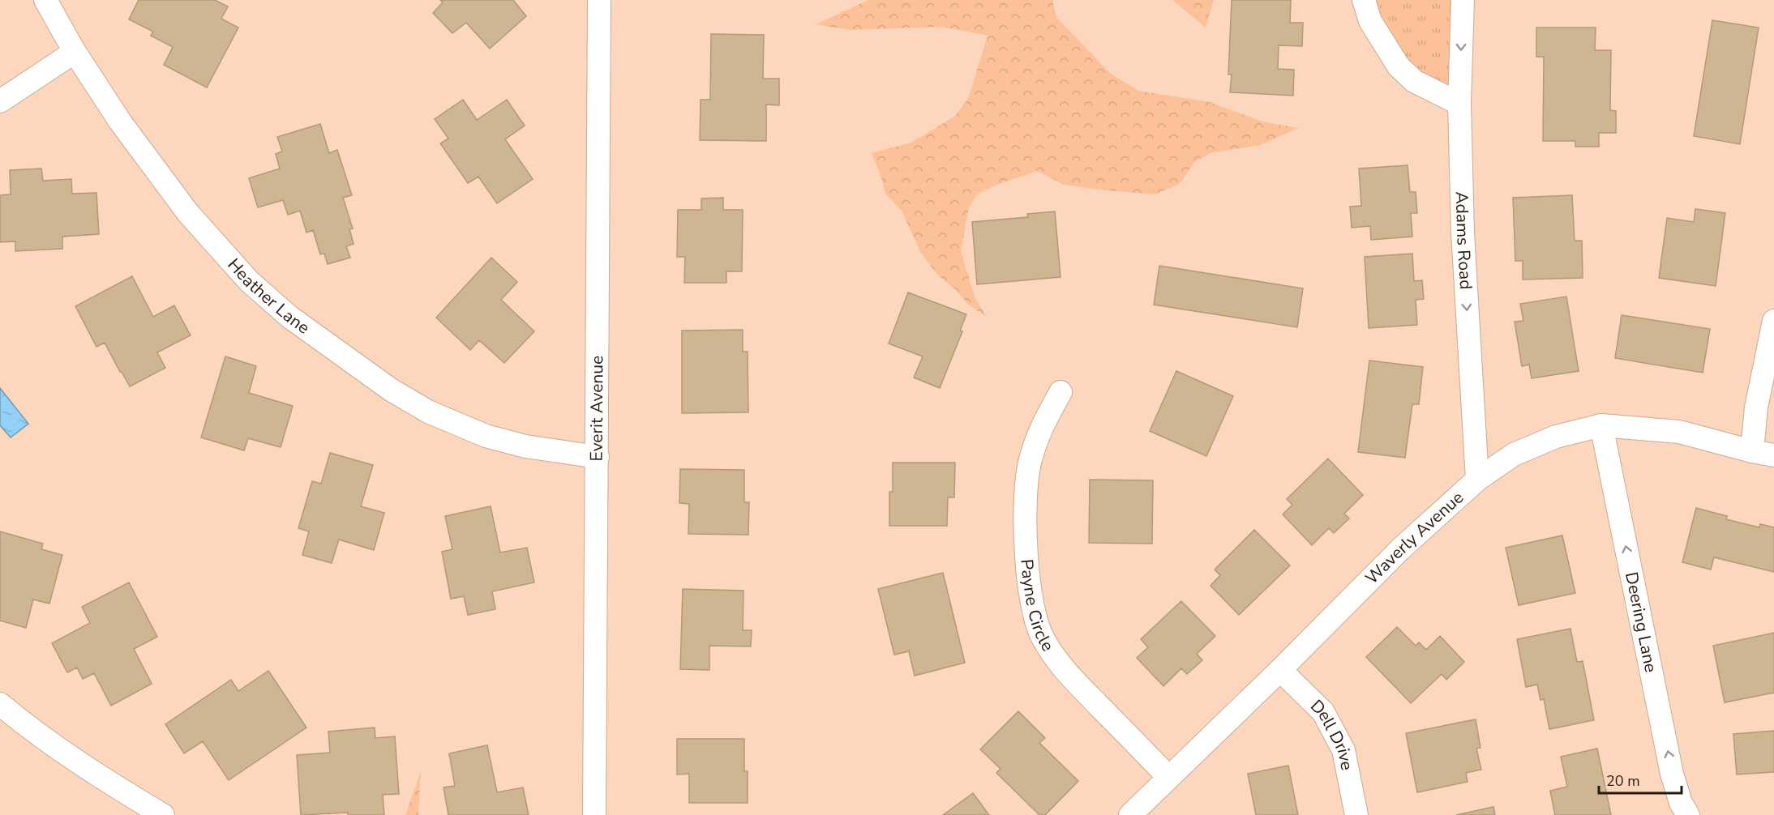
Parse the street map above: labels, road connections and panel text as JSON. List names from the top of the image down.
{
  "streets": {
    "street": [
      "Adams Road",
      "Heather Lane",
      "Everit Avenue",
      "Waverly Avenue",
      "Payne Circle",
      "Deering Lane",
      "Dell Drive"
    ]
  },
  "crossings": [
    ["Adams Road", "Waverly Avenue"],
    ["Heather Lane", "Everit Avenue"],
    ["Waverly Avenue", "Payne Circle"],
    ["Waverly Avenue", "Deering Lane"],
    ["Waverly Avenue", "Dell Drive"]
  ],
  "one_way": ["Adams Road", "Deering Lane"],
  "scale_bar": "20 m"
}
